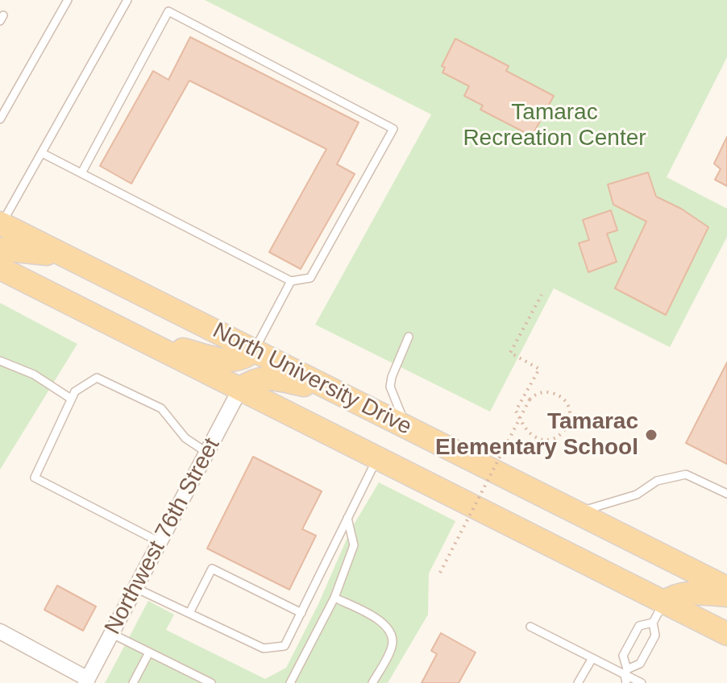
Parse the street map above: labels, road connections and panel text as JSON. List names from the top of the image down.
{
  "streets": {
    "main road": ["North University Drive"],
    "street": ["Northwest 76th Street"]
  },
  "crossings": [
    ["North University Drive", "Northwest 76th Street"]
  ],
  "parks": ["Tamarac Recreation Center"],
  "places": ["Tamarac Elementary School"]
}
